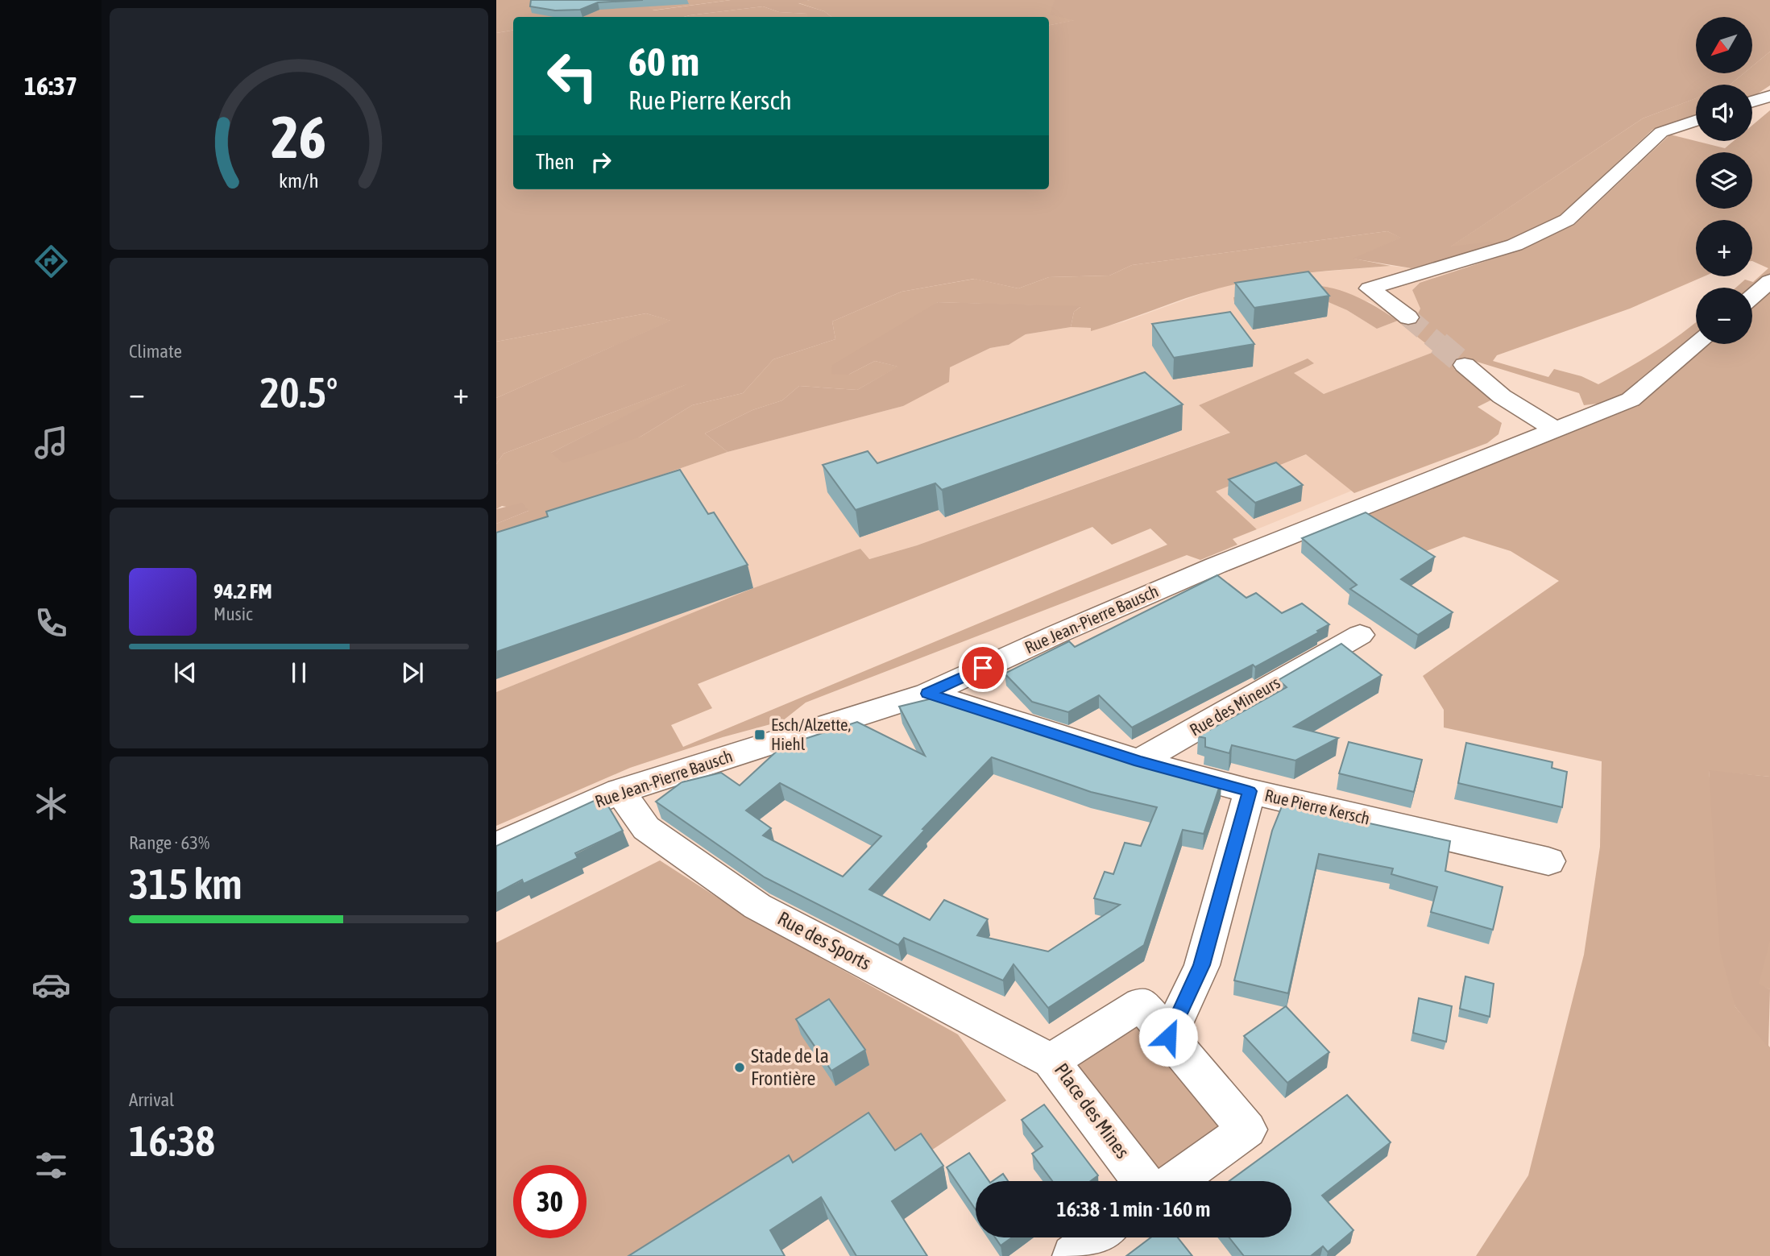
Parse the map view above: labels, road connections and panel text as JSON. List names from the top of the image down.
{
  "streets": {
    "street": [
      "Rue Jean-Pierre Bausch",
      "Rue des Mineurs",
      "Rue Pierre Kersch",
      "Rue des Sports",
      "Place des Mines"
    ]
  },
  "crossings": [
    ["Rue Jean-Pierre Bausch", "Rue Pierre Kersch"],
    ["Rue Jean-Pierre Bausch", "Rue des Sports"],
    ["Rue des Mineurs", "Rue Pierre Kersch"],
    ["Rue des Sports", "Place des Mines"]
  ],
  "places": {
    "transit": ["Esch/Alzette, Hiehl"],
    "other": ["Stade de la Frontière"]
  },
  "north": "bottom left",
  "page": {
    "tabs": "16:37",
    "map_buttons": ["+", "−"],
    "turn": ["60 m", "Rue Pierre Kersch"],
    "then": "Then",
    "tile": [
      "Climate",
      ["Range · 63%", "315 km"],
      ["Arrival", "16:38"]
    ],
    "heat": ["−", "20.5°", "+"],
    "song": ["94.2 FM", "Music"],
    "limit": "30",
    "trip": "16:38 · 1 min · 160 m",
    "gauge": ["26", "km/h"]
  }
}
